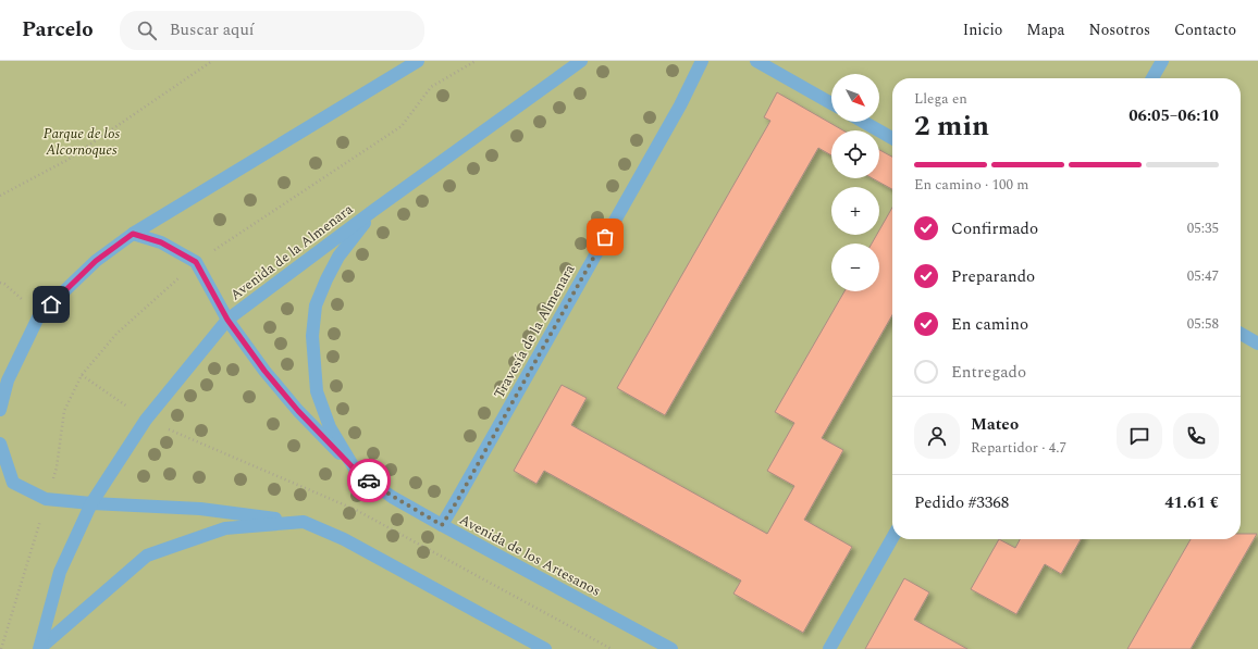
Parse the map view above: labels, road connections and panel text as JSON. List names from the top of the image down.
{
  "streets": {
    "street": ["Avenida de la Almenara", "Travesía de la Almenara", "Avenida de los Artesanos"]
  },
  "crossings": [
    ["Avenida de la Almenara", "Avenida de los Artesanos"],
    ["Travesía de la Almenara", "Avenida de los Artesanos"]
  ],
  "parks": ["Parque de los Alcornoques"],
  "north": "bottom right",
  "page": {
    "header": "Parcelo",
    "search": "Buscar aquí",
    "nav": [
      "Inicio",
      "Mapa",
      "Nosotros",
      "Contacto"
    ],
    "map_buttons": ["+", "−"],
    "heading": ["2 min", "Llega en", "06:05–06:10"],
    "panel": [
      "Mateo",
      "Repartidor · 4.7",
      "Pedido #3368",
      "41.61 €"
    ],
    "bar": "En camino · 100 m",
    "list": [
      ["Confirmado", "05:35"],
      ["Preparando", "05:47"],
      ["En camino", "05:58"],
      "Entregado"
    ]
  }
}
